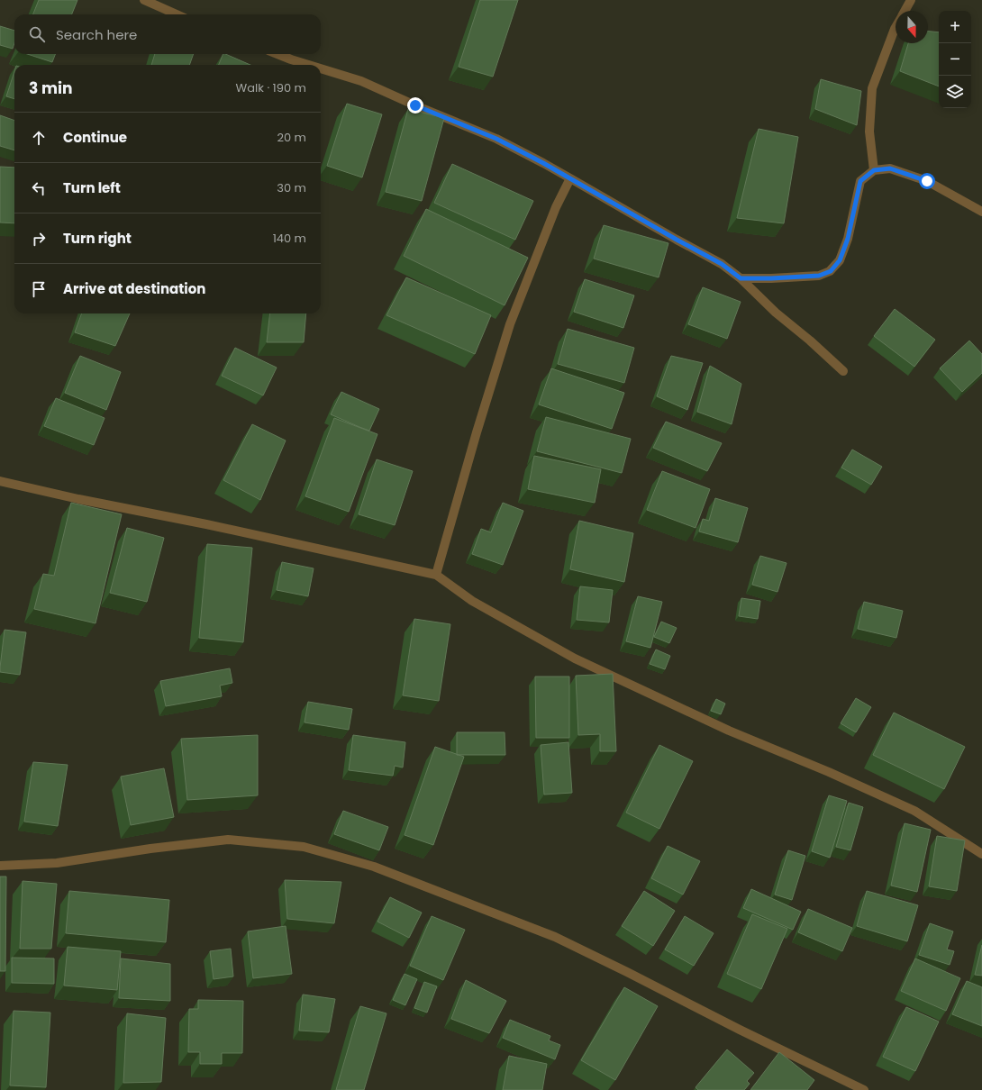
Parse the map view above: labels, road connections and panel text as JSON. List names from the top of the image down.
{
  "north": "bottom",
  "page": {
    "map_buttons": ["+", "−"],
    "search": "Search here",
    "heading": ["3 min", "Walk · 190 m"],
    "list": [
      ["Continue", "20 m"],
      ["Turn left", "30 m"],
      ["Turn right", "140 m"],
      "Arrive at destination"
    ]
  }
}
